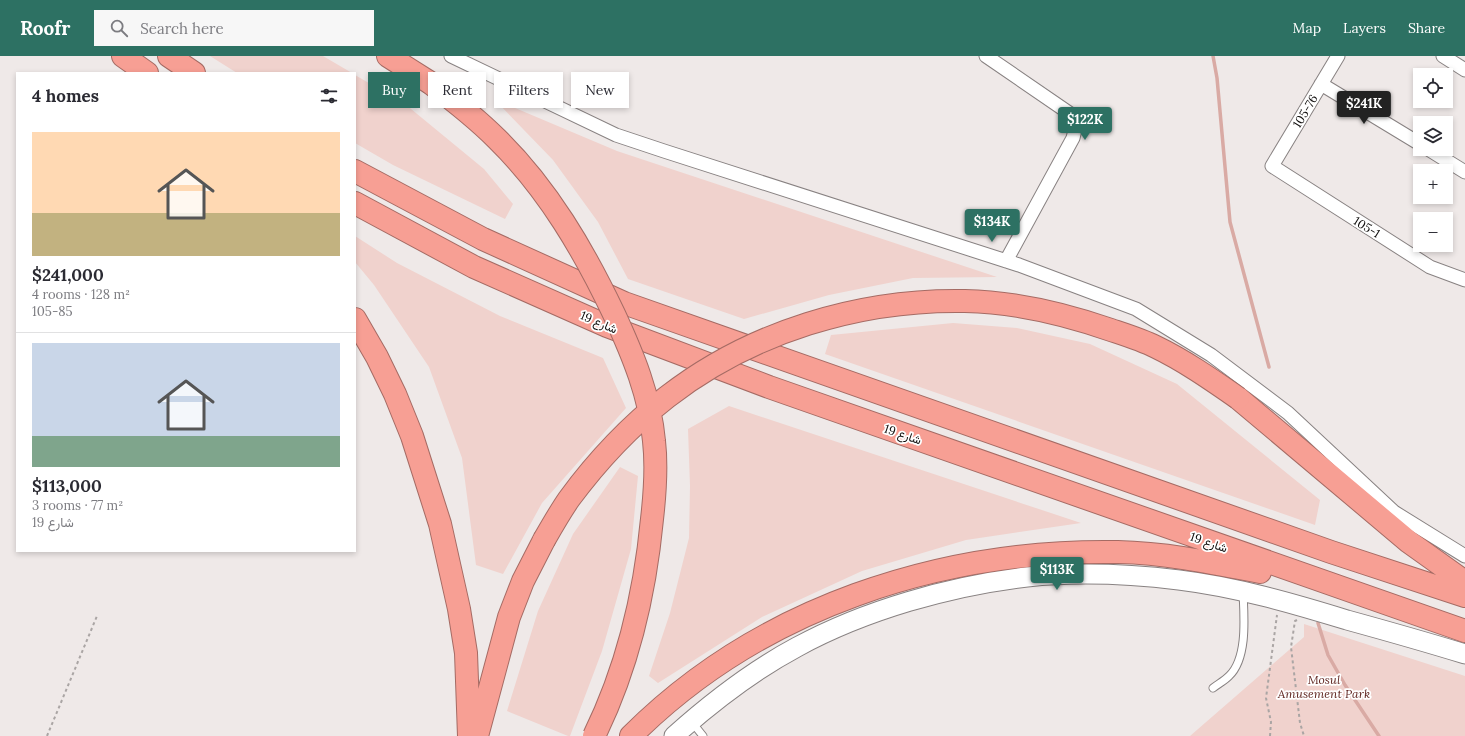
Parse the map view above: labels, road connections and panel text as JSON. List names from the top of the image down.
{
  "streets": {
    "highway": ["شارع 19"],
    "street": ["105-76", "105-1"]
  },
  "crossings": [
    ["105-76", "105-1"]
  ],
  "parks": ["Mosul Amusement Park"],
  "page": {
    "header": "Roofr",
    "search": "Search here",
    "nav": ["Map", "Layers", "Share"],
    "map_buttons": ["+", "−"],
    "chip": [
      "Buy",
      "Rent",
      "Filters",
      "New"
    ],
    "heading": "4 homes",
    "price": [
      "$241K",
      "$122K",
      "$134K",
      "$113K"
    ],
    "list": [
      {
        "name": "$241,000",
        "note": "4 rooms · 128 m² · 105-85"
      },
      {
        "name": "$113,000",
        "note": "3 rooms · 77 m² · شارع 19"
      }
    ]
  }
}
